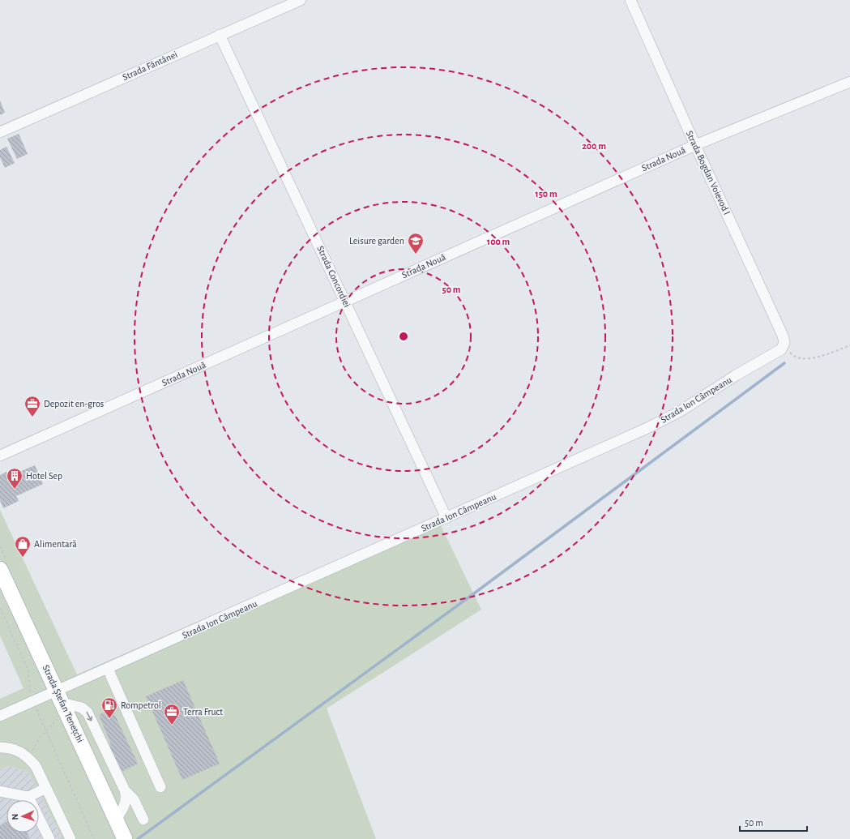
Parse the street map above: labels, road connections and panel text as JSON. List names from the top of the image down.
{
  "streets": {
    "highway": ["Strada Ștefan Tenețchi"],
    "street": [
      "Strada Fântânei",
      "Strada Nouă",
      "Strada Bogdan Voievod I",
      "Strada Concordiei",
      "Strada Ion Câmpeanu"
    ]
  },
  "crossings": [
    ["Strada Fântânei", "Strada Concordiei"],
    ["Strada Nouă", "Strada Bogdan Voievod I"],
    ["Strada Nouă", "Strada Concordiei"],
    ["Strada Bogdan Voievod I", "Strada Ion Câmpeanu"],
    ["Strada Concordiei", "Strada Ion Câmpeanu"],
    ["Strada Ion Câmpeanu", "Strada Ștefan Tenețchi"]
  ],
  "places": {
    "school or university": ["Leisure garden"],
    "office": ["Depozit en-gros", "Terra Fruct"],
    "building": ["Hotel Sep"],
    "shop": ["Alimentară"],
    "fuel station": ["Rompetrol"]
  },
  "scale_bar": "50 m",
  "north": "left",
  "rings": [
    "200 m",
    "150 m",
    "100 m",
    "50 m"
  ]
}
